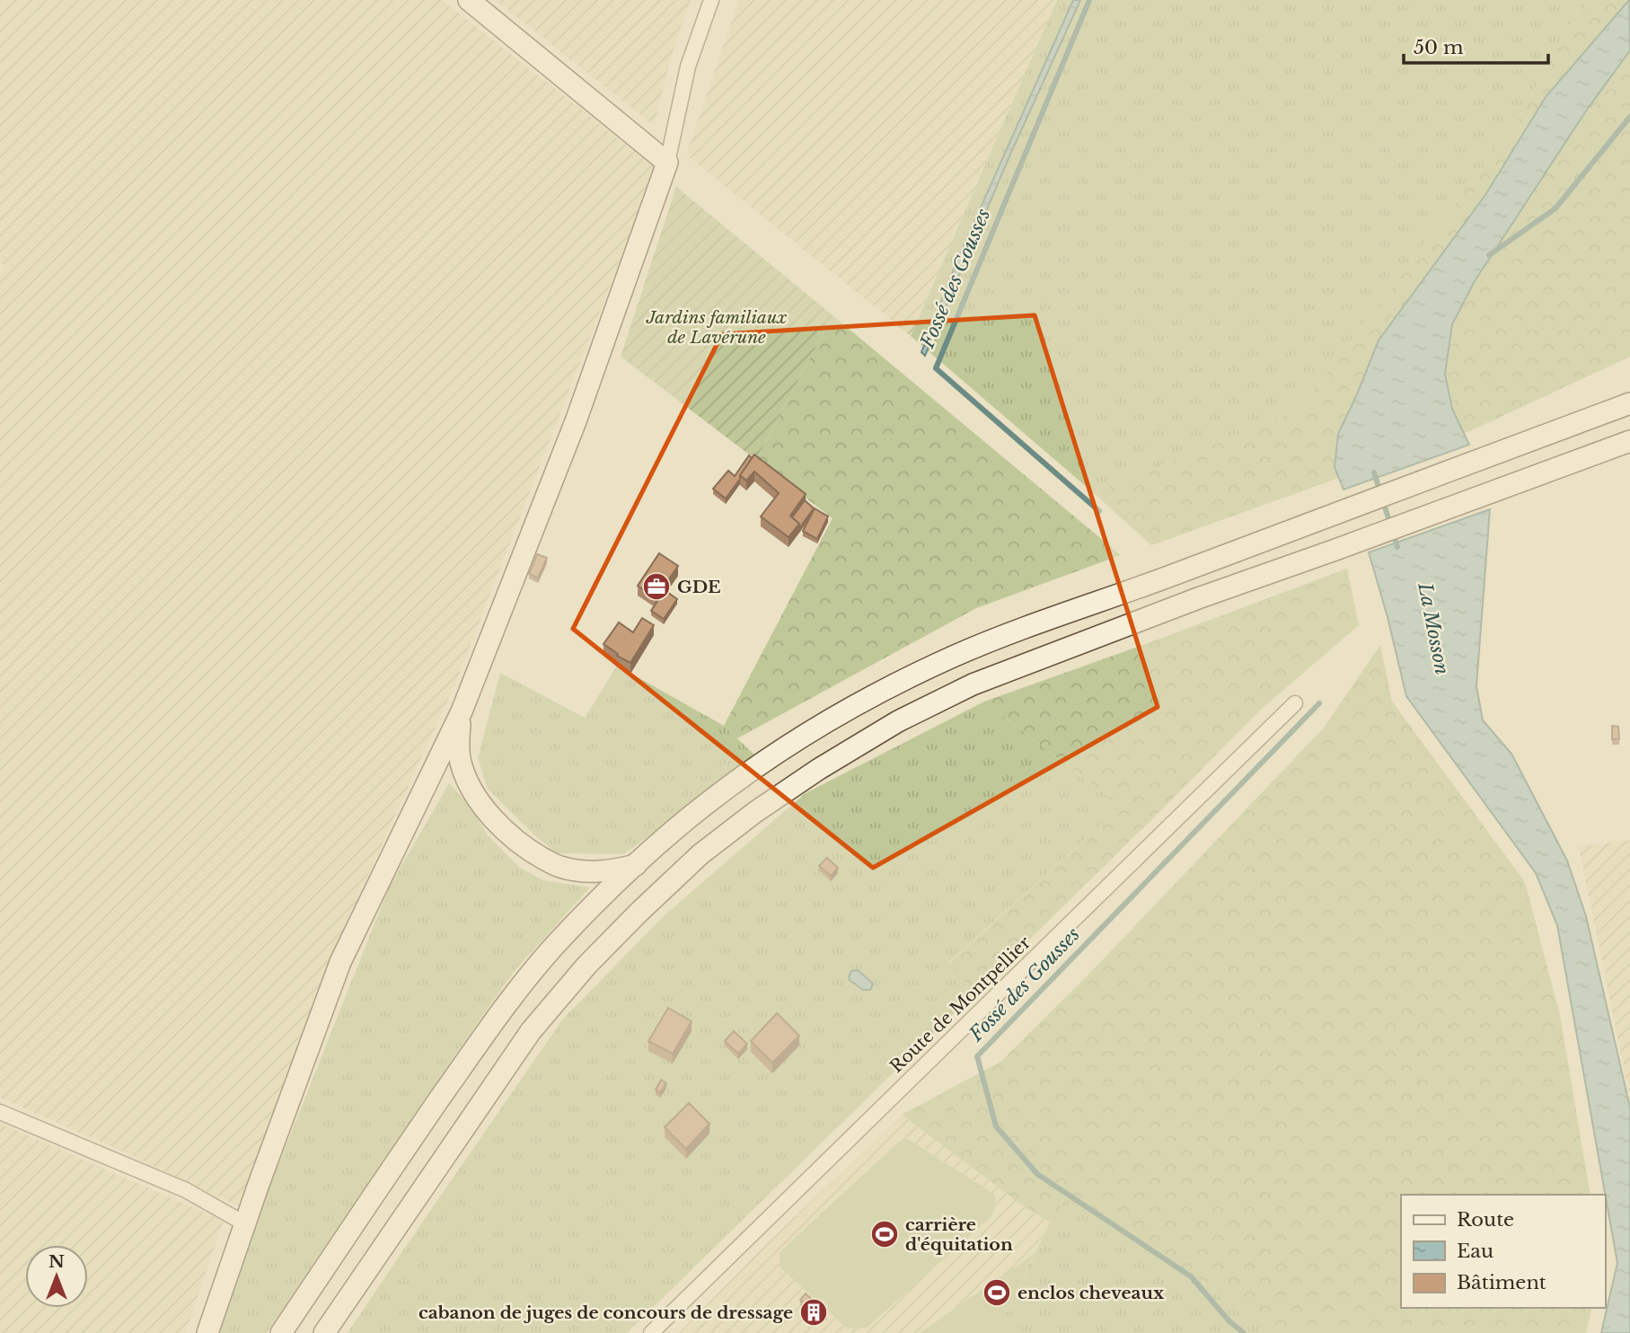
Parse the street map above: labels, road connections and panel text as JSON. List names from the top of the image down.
{
  "streets": {
    "street": ["Route de Montpellier"]
  },
  "water": ["Fossé des Gousses", "La Mosson"],
  "parks": ["Jardins familiaux de Lavérune"],
  "places": {
    "office": ["GDE"],
    "sports": ["carrière d'équitation", "enclos cheveaux"],
    "building": ["cabanon de juges de concours de dressage"]
  },
  "legend": ["Route", "Eau", "Bâtiment"],
  "scale_bar": "50 m",
  "north": "top"
}
